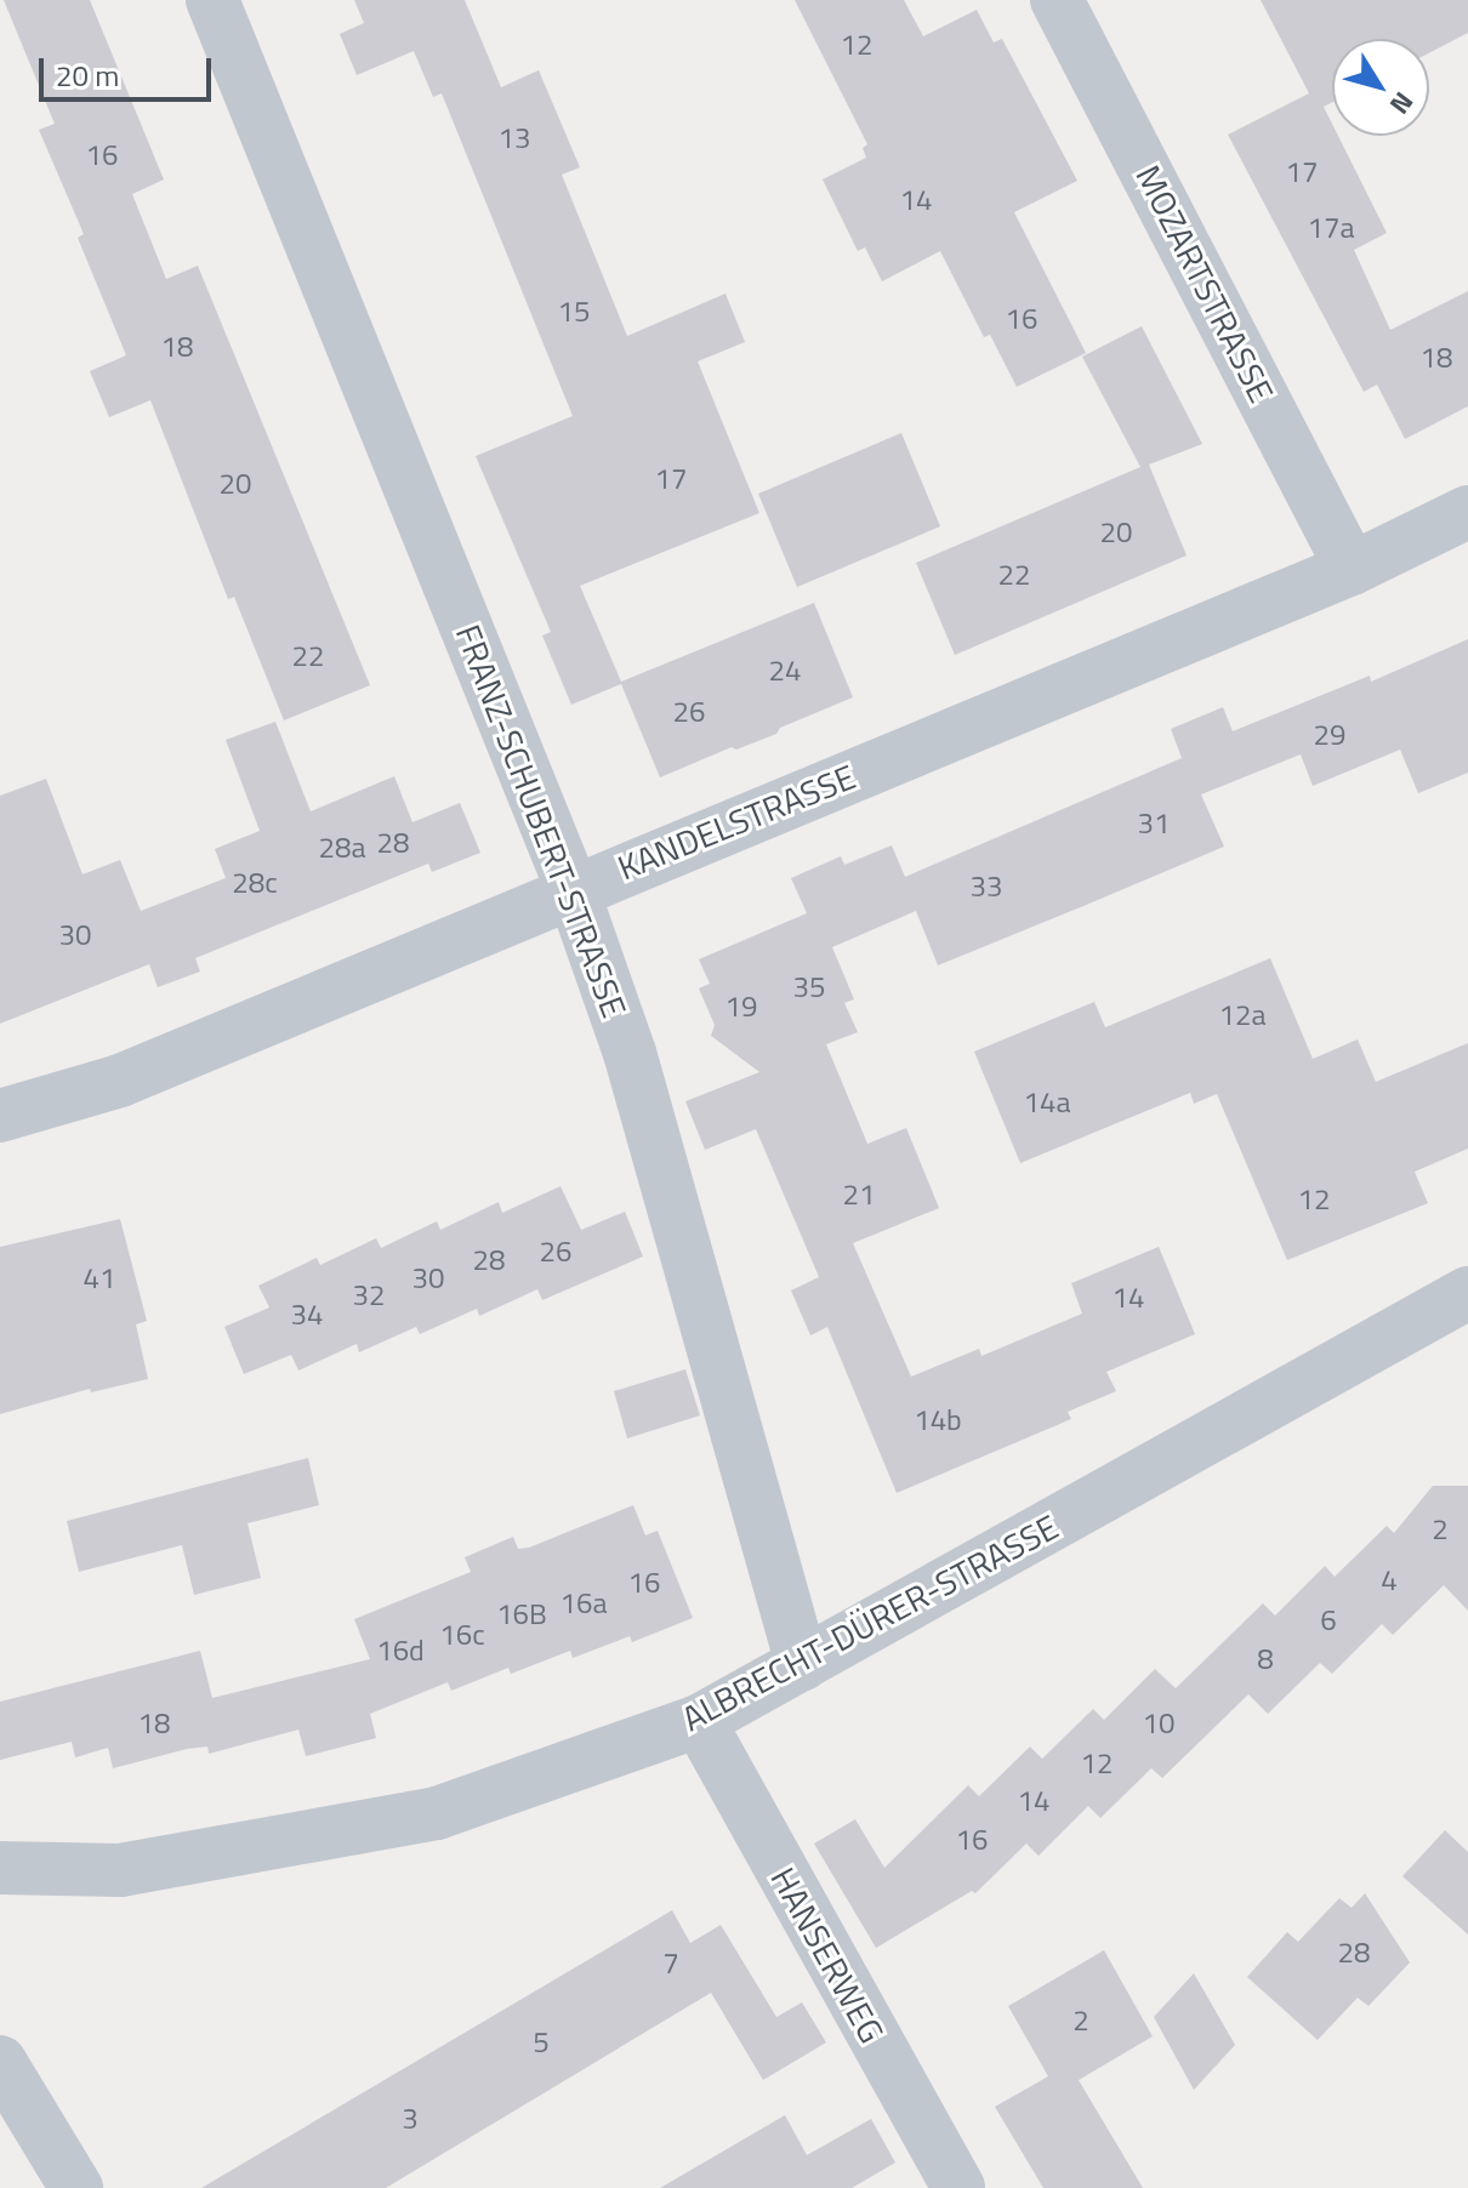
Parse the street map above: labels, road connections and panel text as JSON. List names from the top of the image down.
{
  "streets": {
    "street": [
      "MOZARTSTRASSE",
      "FRANZ-SCHUBERT-STRASSE",
      "KANDELSTRASSE",
      "ALBRECHT-DÜRER-STRASSE",
      "HANSERWEG"
    ]
  },
  "crossings": [
    ["MOZARTSTRASSE", "KANDELSTRASSE"],
    ["FRANZ-SCHUBERT-STRASSE", "KANDELSTRASSE"],
    ["FRANZ-SCHUBERT-STRASSE", "ALBRECHT-DÜRER-STRASSE"],
    ["ALBRECHT-DÜRER-STRASSE", "HANSERWEG"]
  ],
  "house_numbers": [
    "12",
    "13",
    "16",
    "17",
    "14",
    "17a",
    "15",
    "16",
    "18",
    "18",
    "17",
    "20",
    "20",
    "22",
    "22",
    "24",
    "26",
    "29",
    "31",
    "28",
    "28a",
    "28c",
    "33",
    "30",
    "35",
    "19",
    "12a",
    "14a",
    "21",
    "12",
    "26",
    "28",
    "41",
    "30",
    "32",
    "14",
    "34",
    "14b",
    "2",
    "4",
    "16",
    "16a",
    "16B",
    "6",
    "16c",
    "16d",
    "8",
    "18",
    "10",
    "12",
    "14",
    "16",
    "28",
    "7",
    "2",
    "5",
    "3"
  ],
  "scale_bar": "20 m",
  "north": "bottom right"
}
